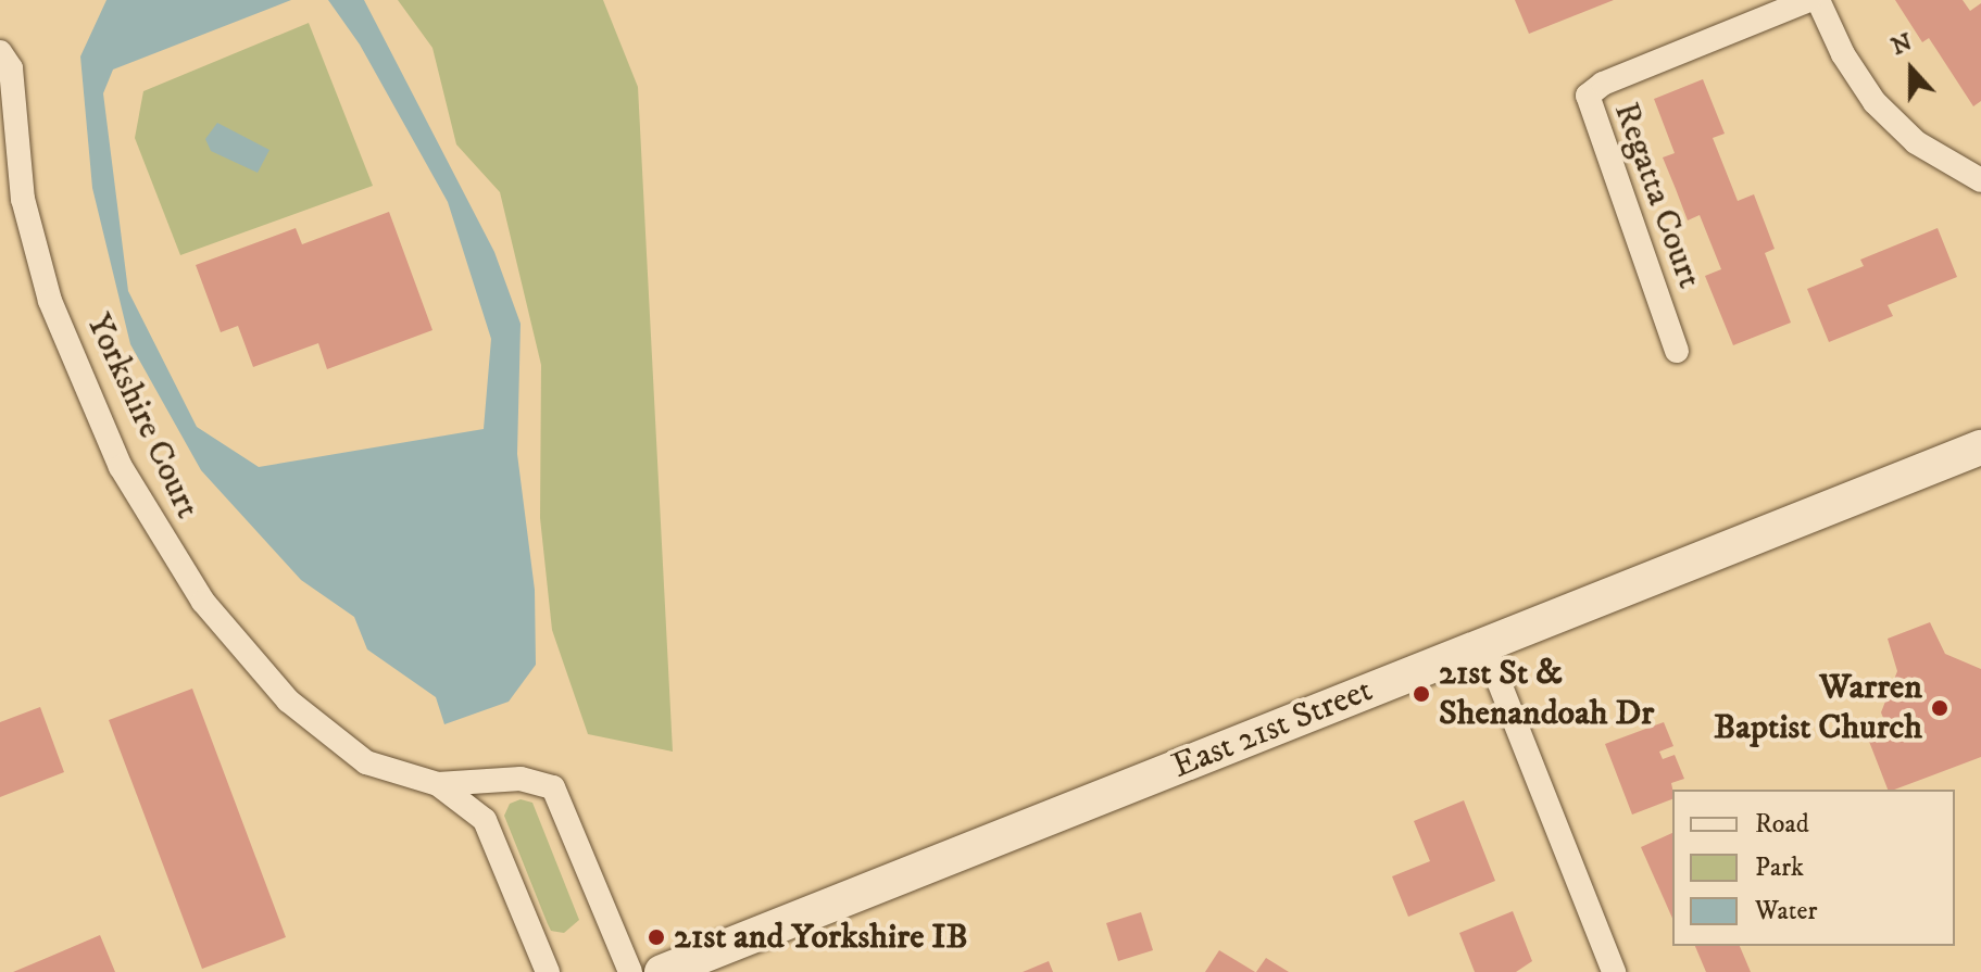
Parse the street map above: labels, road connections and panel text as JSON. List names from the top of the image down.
{
  "streets": {
    "main road": ["East 21st Street"],
    "street": ["Regatta Court", "Yorkshire Court"]
  },
  "places": ["21st St & Shenandoah Dr", "Warren Baptist Church", "21st and Yorkshire IB"],
  "legend": ["Road", "Park", "Water"],
  "north": "top"
}
